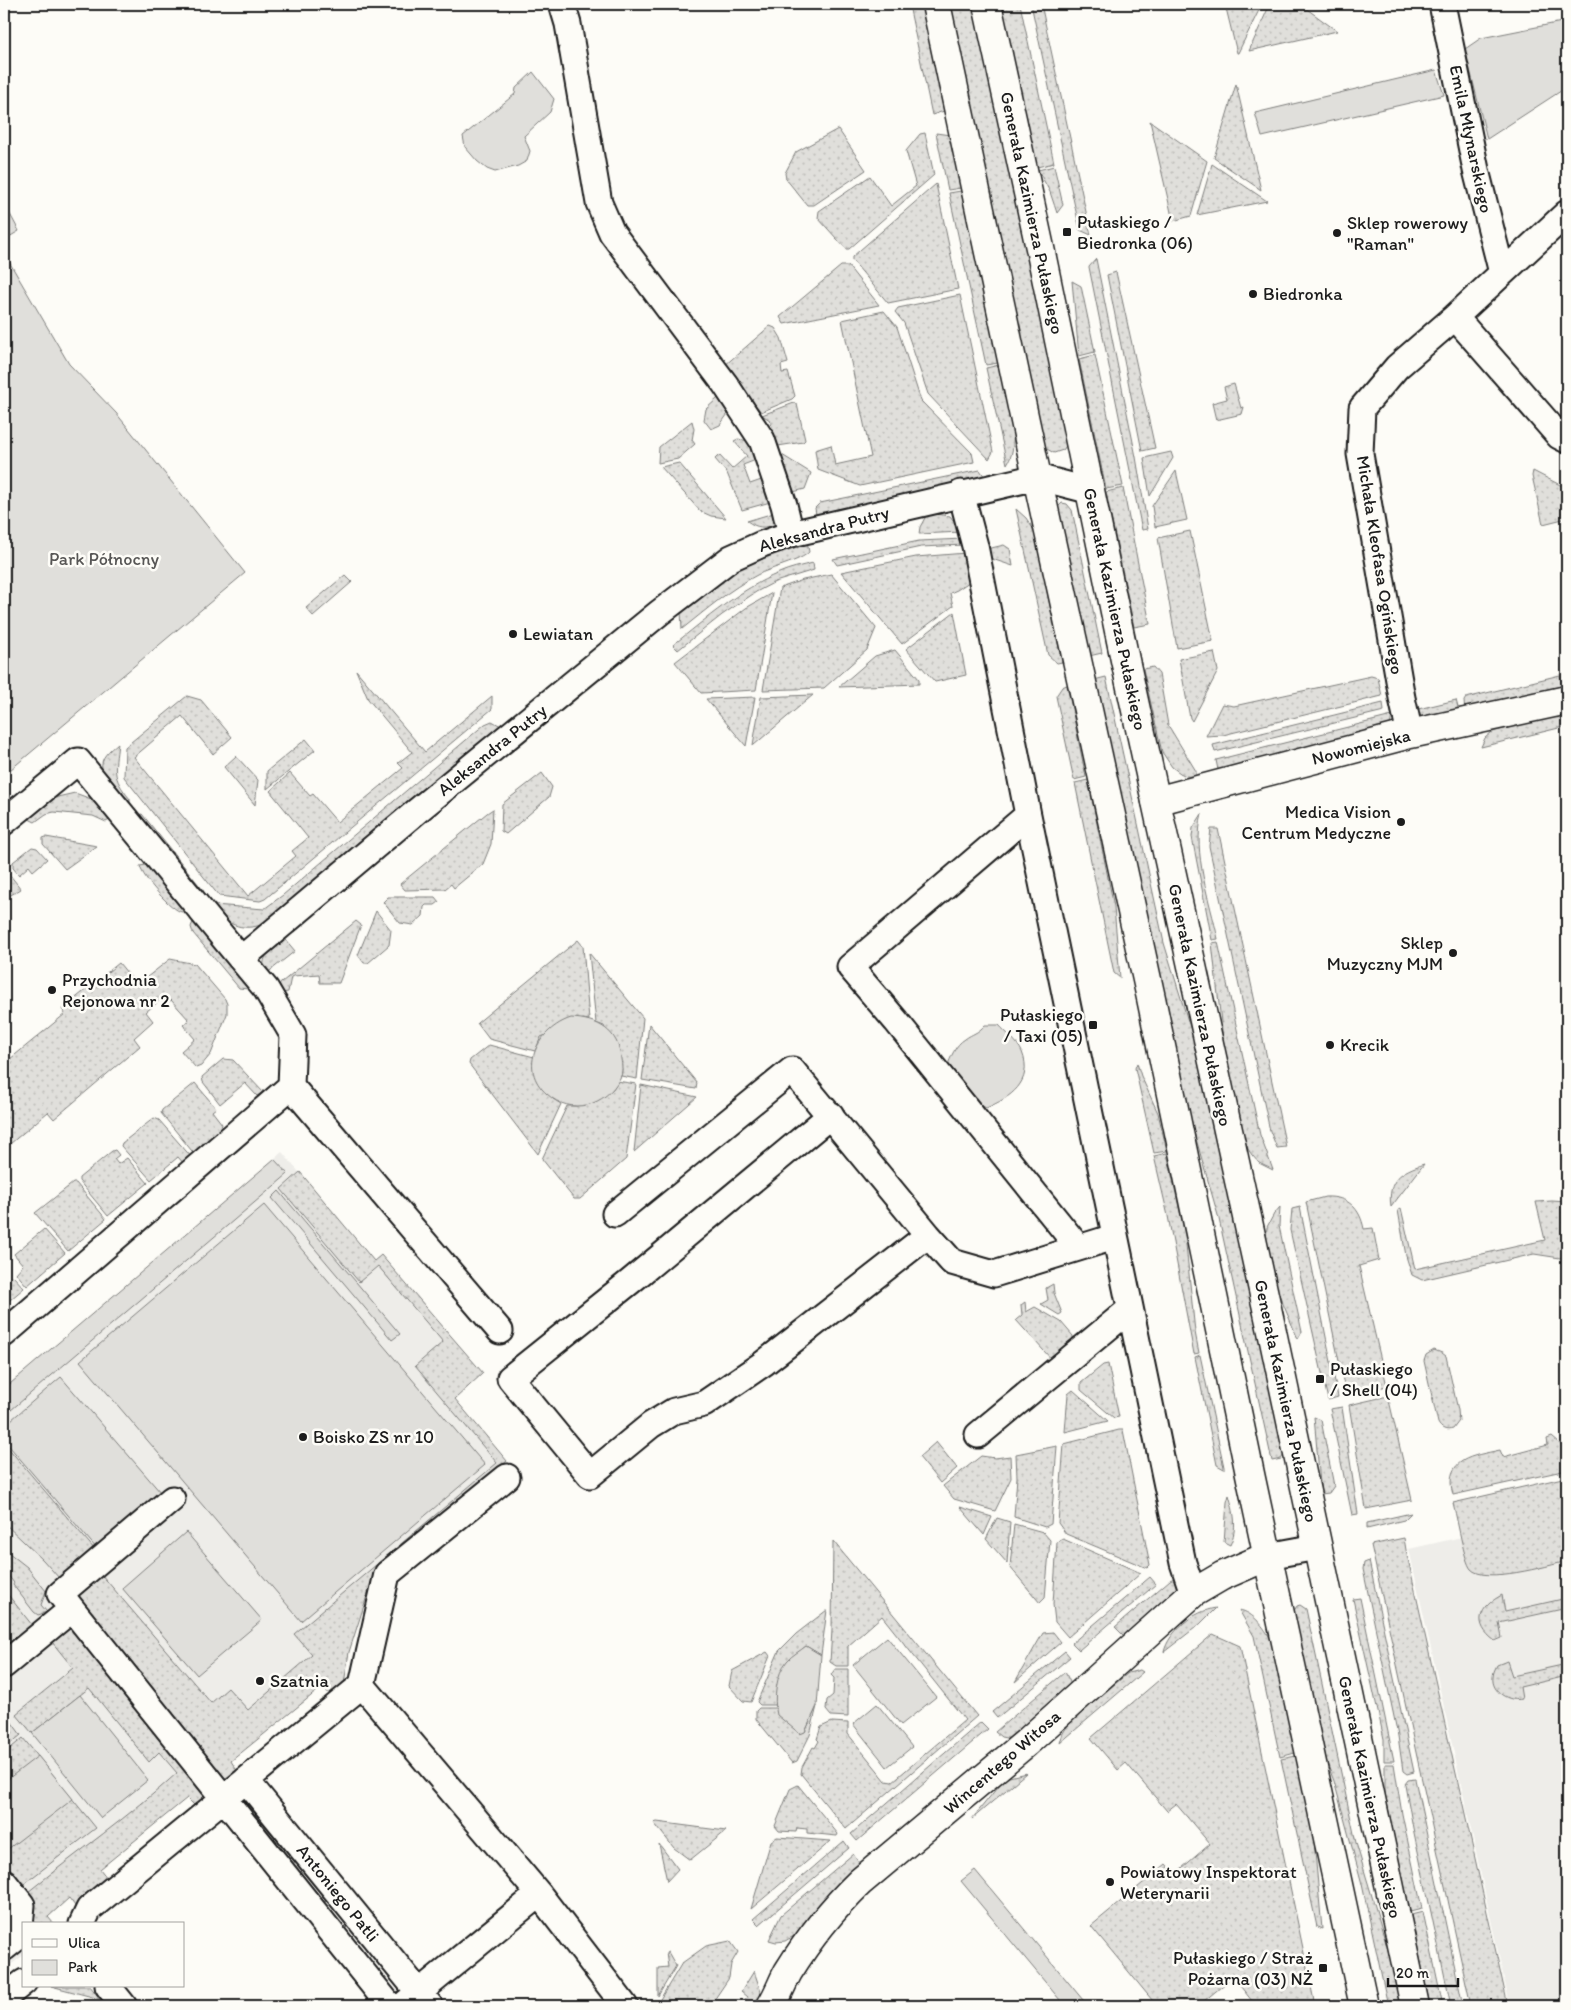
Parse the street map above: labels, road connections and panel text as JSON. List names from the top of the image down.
{
  "streets": {
    "main road": ["Generała Kazimierza Pułaskiego", "Nowomiejska", "Wincentego Witosa"],
    "street": [
      "Emila Młynarskiego",
      "Aleksandra Putry",
      "Michała Kleofasa Ogińskiego",
      "Antoniego Patli"
    ]
  },
  "crossings": [
    ["Emila Młynarskiego", "Michała Kleofasa Ogińskiego"],
    ["Generała Kazimierza Pułaskiego", "Aleksandra Putry"],
    ["Generała Kazimierza Pułaskiego", "Nowomiejska"],
    ["Michała Kleofasa Ogińskiego", "Nowomiejska"]
  ],
  "parks": ["Park Północny"],
  "places": {
    "transit": [
      "Pułaskiego / Biedronka (06)",
      "Pułaskiego / Taxi (05)",
      "Pułaskiego / Shell (04)",
      "Pułaskiego / Straż Pożarna (03) NŻ"
    ],
    "other": [
      "Sklep rowerowy \"Raman\"",
      "Biedronka",
      "Lewiatan",
      "Medica Vision Centrum Medyczne",
      "Sklep Muzyczny MJM",
      "Przychodnia Rejonowa nr 2",
      "Krecik",
      "Boisko ZS nr 10",
      "Szatnia",
      "Powiatowy Inspektorat Weterynarii"
    ]
  },
  "legend": ["Ulica", "Park"],
  "scale_bar": "20 m"
}
